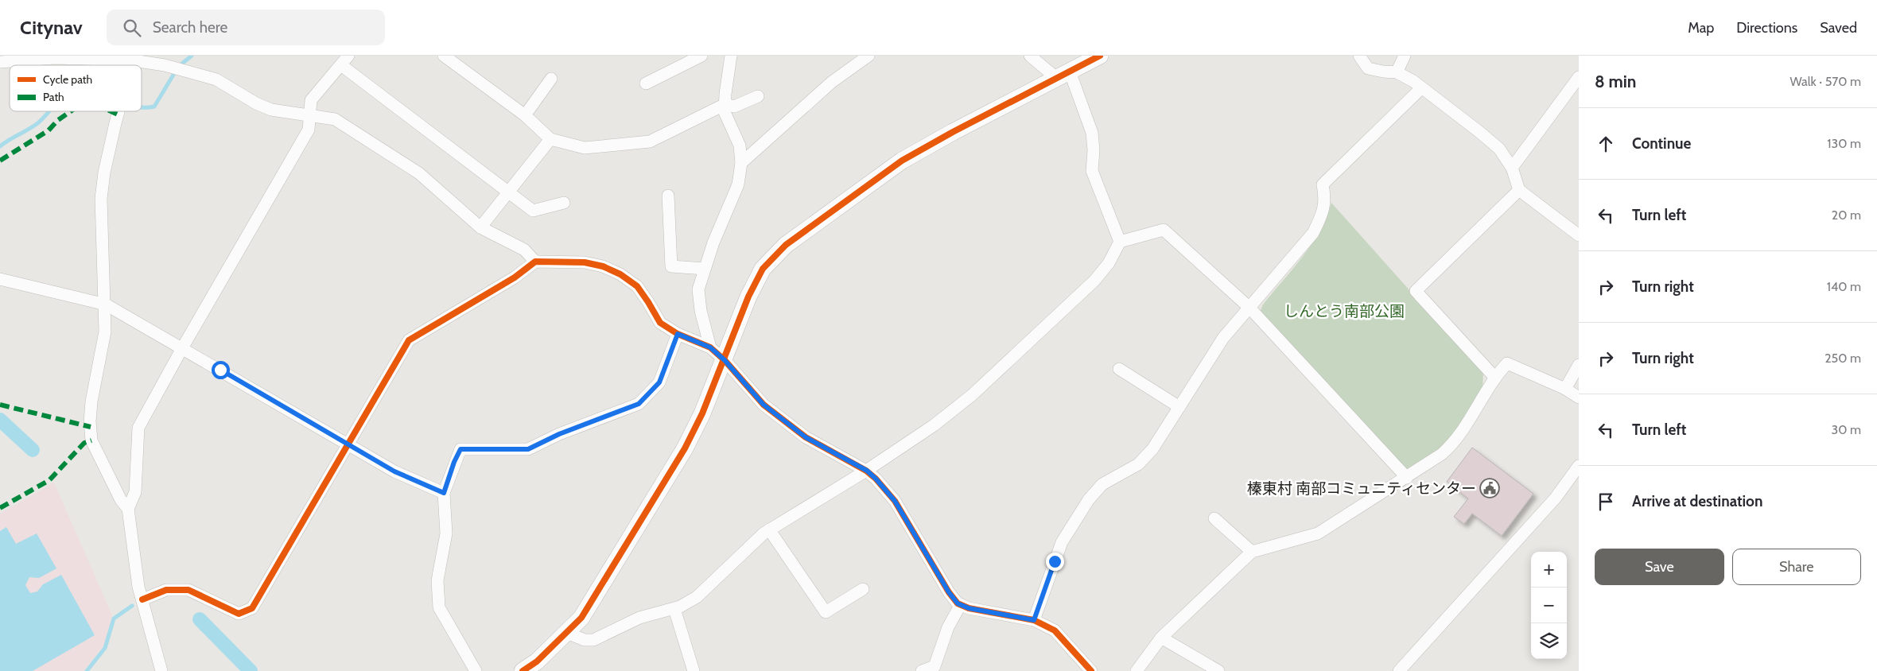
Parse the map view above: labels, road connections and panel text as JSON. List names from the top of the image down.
{
  "parks": ["しんとう南部公園"],
  "places": {
    "public building": ["榛東村 南部コミュニティセンター"]
  },
  "legend": ["Cycle path", "Path"],
  "page": {
    "header": "Citynav",
    "search": "Search here",
    "nav": ["Map", "Directions", "Saved"],
    "heading": ["8 min", "Walk · 570 m"],
    "list": [
      ["Continue", "130 m"],
      ["Turn left", "20 m"],
      ["Turn right", "140 m"],
      ["Turn right", "250 m"],
      ["Turn left", "30 m"],
      "Arrive at destination"
    ],
    "buttons": ["Save", "Share"],
    "map_buttons": ["+", "−"]
  }
}
